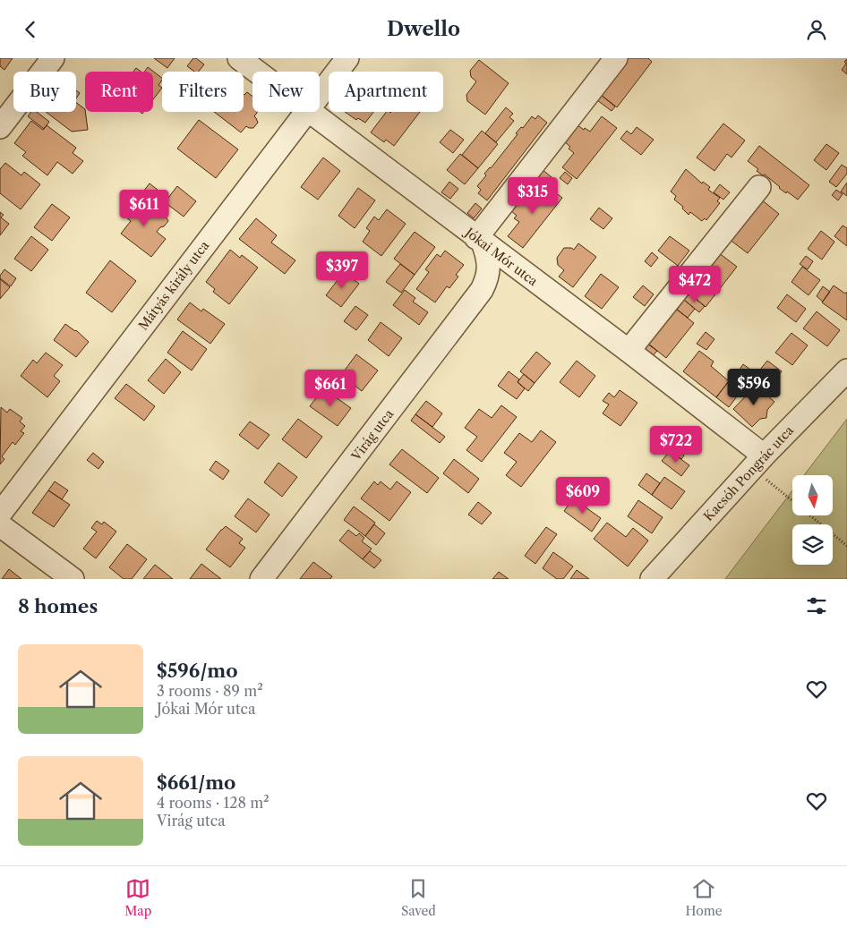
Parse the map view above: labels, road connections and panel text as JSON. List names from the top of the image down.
{
  "streets": {
    "street": [
      "Jókai Mór utca",
      "Mátyás király utca",
      "Virág utca",
      "Kacsóh Pongrác utca"
    ]
  },
  "crossings": [
    ["Jókai Mór utca", "Virág utca"],
    ["Jókai Mór utca", "Kacsóh Pongrác utca"]
  ],
  "north": "bottom",
  "page": {
    "header": "Dwello",
    "chip": [
      "Buy",
      "Rent",
      "Filters",
      "New",
      "Apartment"
    ],
    "price": [
      "$315",
      "$611",
      "$397",
      "$472",
      "$596",
      "$661",
      "$722",
      "$609"
    ],
    "heading": "8 homes",
    "list": [
      {
        "name": "$596/mo",
        "note": "3 rooms · 89 m² · Jókai Mór utca"
      },
      {
        "name": "$661/mo",
        "note": "4 rooms · 128 m² · Virág utca"
      }
    ],
    "tabs": ["Map", "Saved", "Home"]
  }
}
